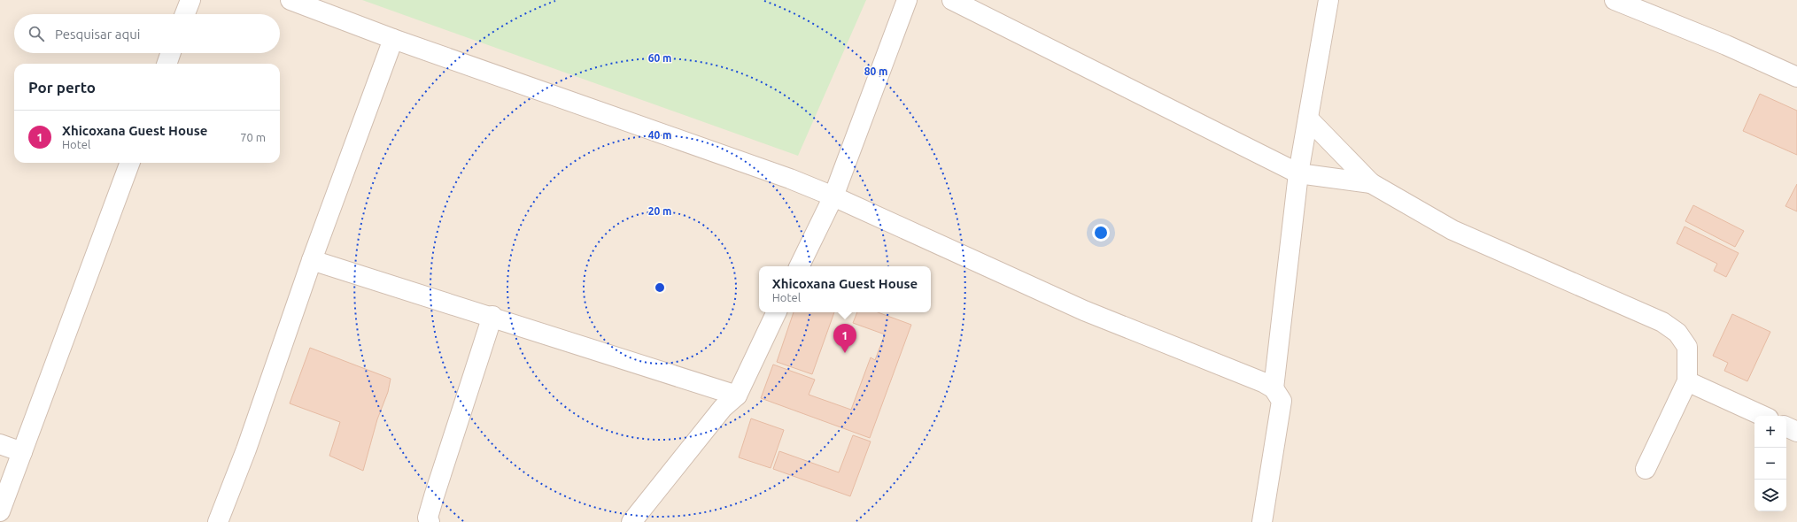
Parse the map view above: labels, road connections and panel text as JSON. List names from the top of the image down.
{
  "page": {
    "search": "Pesquisar aqui",
    "heading": "Por perto",
    "list": [
      {
        "mark": "1",
        "name": "Xhicoxana Guest House",
        "note": "Hotel",
        "value": "70 m"
      }
    ],
    "popup": ["Xhicoxana Guest House", "Hotel"],
    "pins": "1",
    "map_buttons": ["+", "−"]
  },
  "rings": [
    "60 m",
    "80 m",
    "40 m",
    "20 m"
  ]
}
